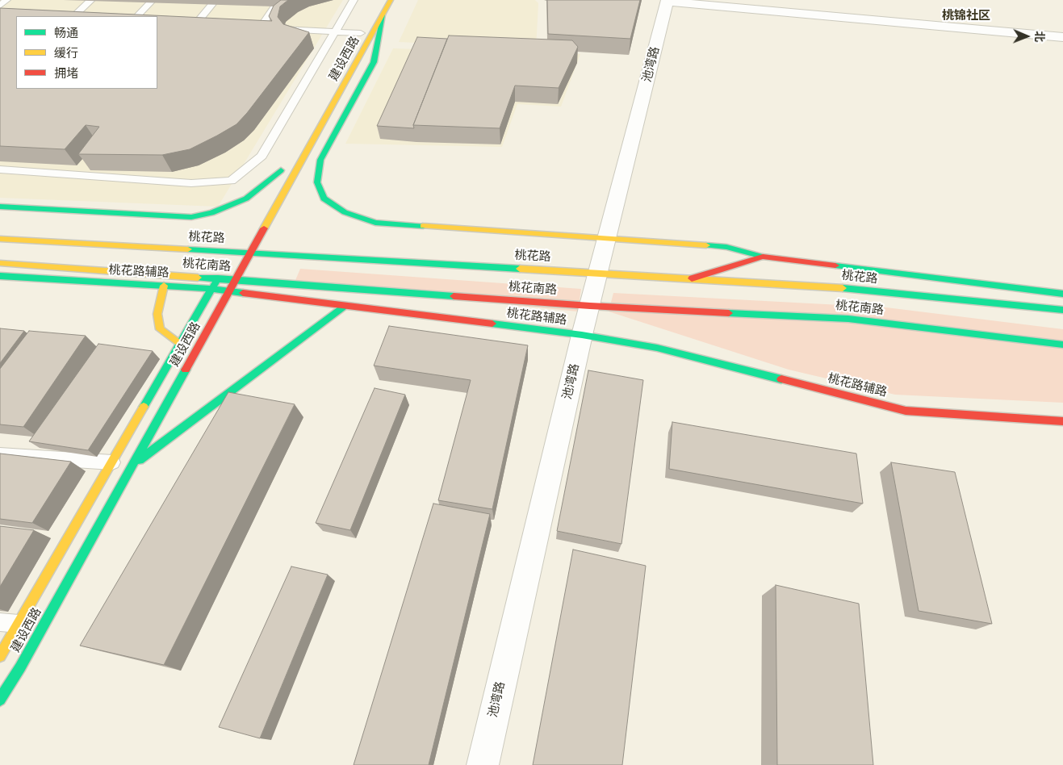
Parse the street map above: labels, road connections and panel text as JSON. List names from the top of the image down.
{
  "streets": {
    "main road": [
      "建设西路",
      "桃花路",
      "桃花南路",
      "桃花路辅路"
    ],
    "street": ["池湾路"]
  },
  "crossings": [
    ["建设西路", "桃花路"],
    ["建设西路", "桃花南路"],
    ["建设西路", "桃花路辅路"],
    ["池湾路", "桃花路"],
    ["池湾路", "桃花南路"],
    ["池湾路", "桃花路辅路"]
  ],
  "districts": ["桃锦社区"],
  "legend": ["畅通", "缓行", "拥堵"],
  "north": "right"
}
